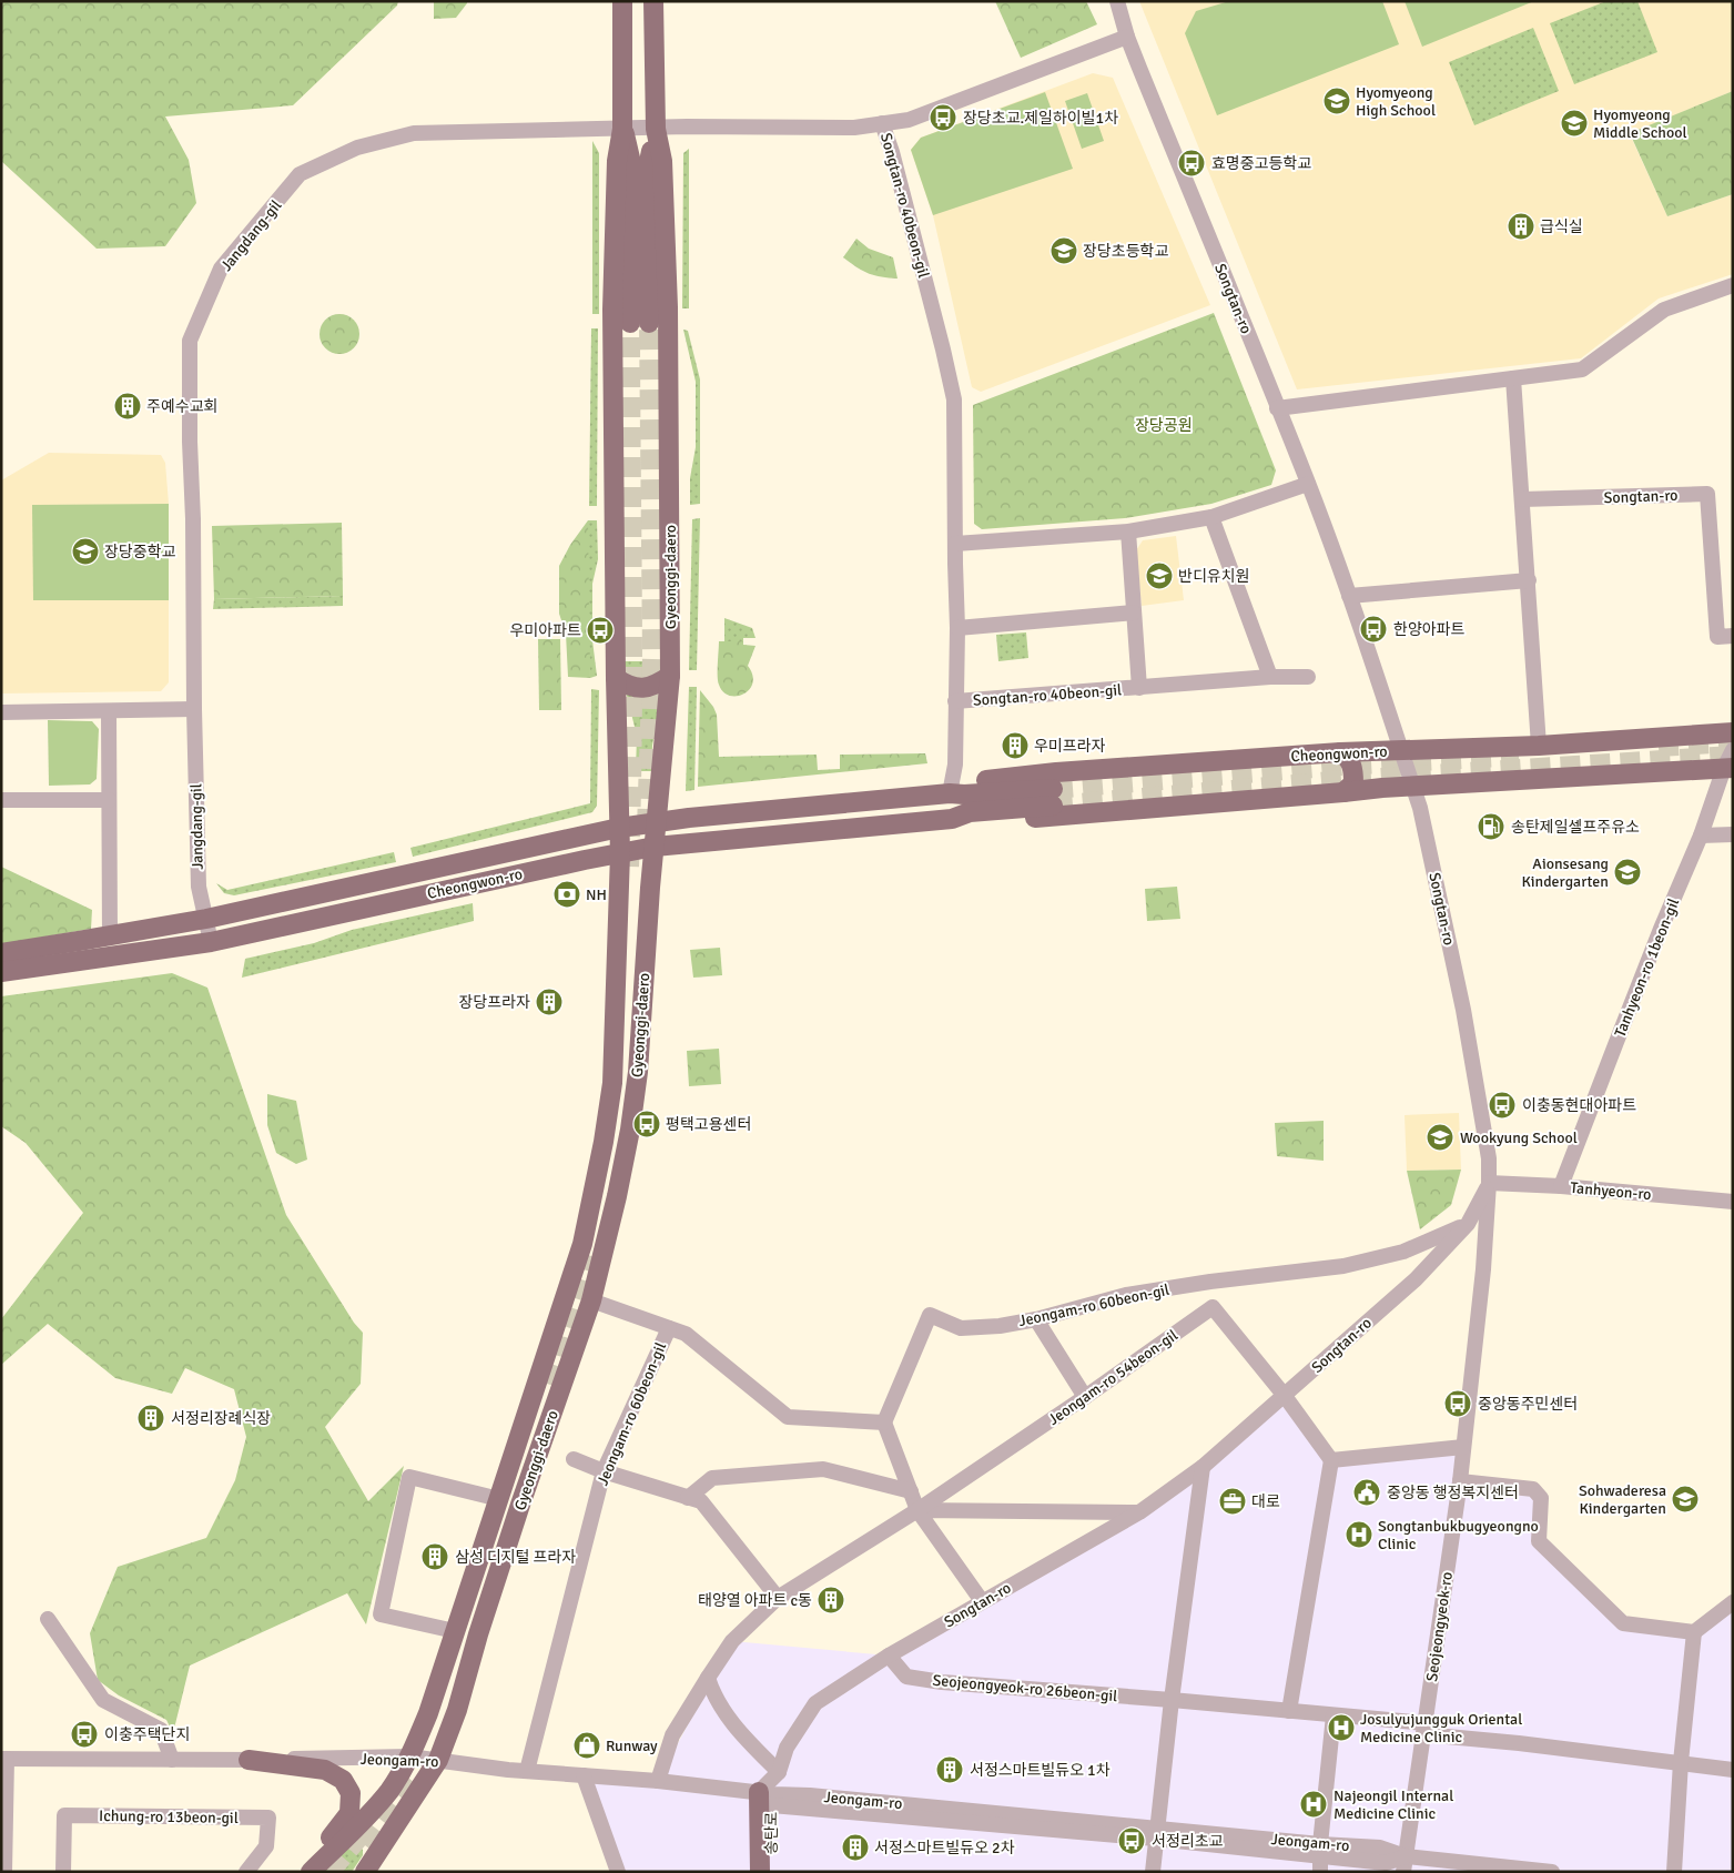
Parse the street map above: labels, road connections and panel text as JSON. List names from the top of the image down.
{
  "streets": {
    "main road": ["Gyeonggi-daero", "Cheongwon-ro", "송탄로"],
    "street": [
      "Songtan-ro 40beon-gil",
      "Jangdang-gil",
      "Songtan-ro",
      "Tanhyeon-ro 1beon-gil",
      "Tanhyeon-ro",
      "Jeongam-ro 60beon-gil",
      "Jeongam-ro 54beon-gil",
      "Seojeongyeok-ro",
      "Seojeongyeok-ro 26beon-gil",
      "Jeongam-ro",
      "Ichung-ro 13beon-gil"
    ]
  },
  "crossings": [
    ["Songtan-ro 40beon-gil", "Jangdang-gil"],
    ["Songtan-ro 40beon-gil", "Songtan-ro"],
    ["Songtan-ro 40beon-gil", "Cheongwon-ro"],
    ["Jangdang-gil", "Gyeonggi-daero"],
    ["Jangdang-gil", "Cheongwon-ro"],
    ["Songtan-ro", "Cheongwon-ro"],
    ["Songtan-ro", "Tanhyeon-ro"],
    ["Songtan-ro", "Jeongam-ro 60beon-gil"],
    ["Songtan-ro", "Jeongam-ro 54beon-gil"],
    ["Songtan-ro", "Seojeongyeok-ro"],
    ["Songtan-ro", "Seojeongyeok-ro 26beon-gil"],
    ["Songtan-ro", "Jeongam-ro"],
    ["Songtan-ro", "송탄로"],
    ["Gyeonggi-daero", "Cheongwon-ro"],
    ["Gyeonggi-daero", "Jeongam-ro"],
    ["Cheongwon-ro", "Tanhyeon-ro 1beon-gil"],
    ["Tanhyeon-ro 1beon-gil", "Tanhyeon-ro"],
    ["Tanhyeon-ro", "Seojeongyeok-ro"],
    ["Jeongam-ro 60beon-gil", "Jeongam-ro"],
    ["Jeongam-ro 54beon-gil", "Jeongam-ro"],
    ["Seojeongyeok-ro", "Seojeongyeok-ro 26beon-gil"],
    ["Seojeongyeok-ro", "Jeongam-ro"],
    ["Jeongam-ro", "송탄로"]
  ],
  "parks": ["장당공원"],
  "places": {
    "school or university": [
      "Hyomyeong High School",
      "Hyomyeong Middle School",
      "장당초등학교",
      "장당중학교",
      "반디유치원",
      "Aionsesang Kindergarten",
      "Wookyung School",
      "Sohwaderesa Kindergarten"
    ],
    "bus stop": [
      "장당초교.제일하이빌1차",
      "효명중고등학교",
      "한양아파트",
      "우미아파트",
      "이충동현대아파트",
      "평택고용센터",
      "중앙동주민센터",
      "이충주택단지",
      "서정리초교"
    ],
    "building": [
      "급식실",
      "주예수교회",
      "우미프라자",
      "장당프라자",
      "서정리장례식장",
      "삼성 디지털 프라자",
      "태양열 아파트 c동",
      "서정스마트빌듀오 1차",
      "서정스마트빌듀오 2차"
    ],
    "fuel station": ["송탄제일셀프주유소"],
    "bank": ["NH"],
    "public building": ["중앙동 행정복지센터"],
    "office": ["대로"],
    "hospital": ["Songtanbukbugyeongno Clinic", "Josulyujungguk Oriental Medicine Clinic", "Najeongil Internal Medicine Clinic"],
    "shop": ["Runway"]
  }
}
